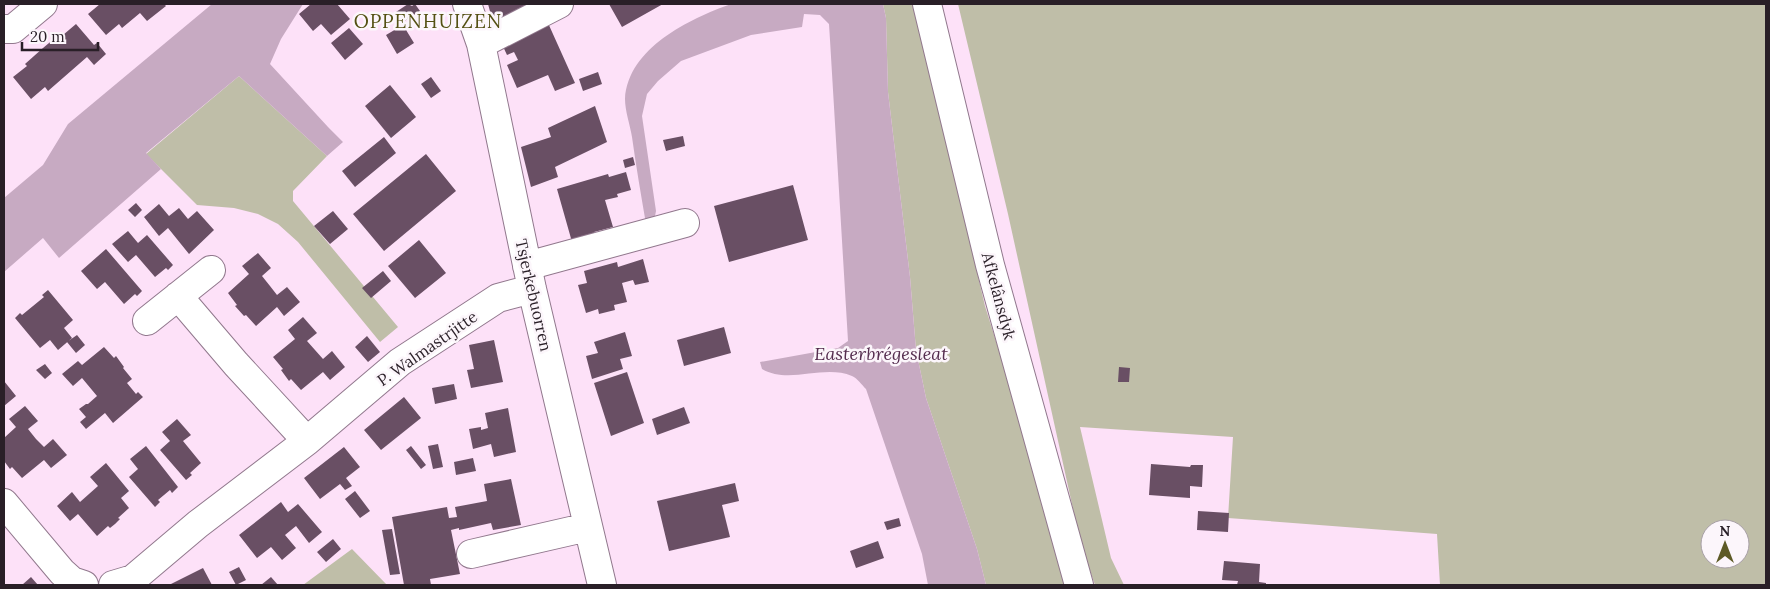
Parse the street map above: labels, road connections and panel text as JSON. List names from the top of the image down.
{
  "streets": {
    "street": ["Tsjerkebuorren", "Afkelânsdyk", "P. Walmastrjitte"]
  },
  "crossings": [
    ["Tsjerkebuorren", "P. Walmastrjitte"]
  ],
  "districts": ["OPPENHUIZEN"],
  "water": ["Easterbrégesleat"],
  "scale_bar": "20 m",
  "north": "top"
}
